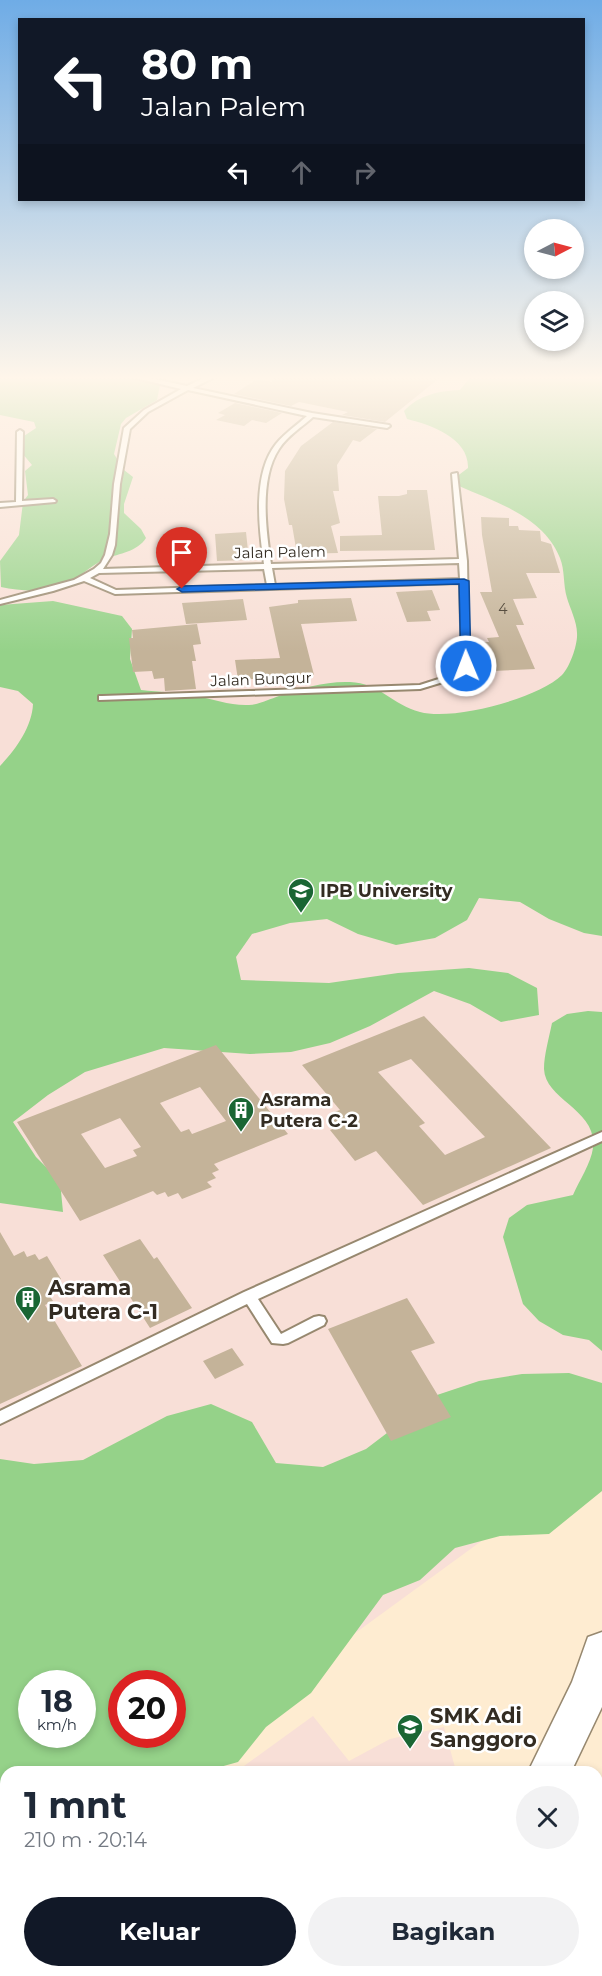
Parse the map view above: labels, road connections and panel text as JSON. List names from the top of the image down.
{
  "streets": {
    "lane": ["Jalan Palem", "Jalan Bungur"]
  },
  "crossings": [
    ["Jalan Palem", "Jalan Bungur"]
  ],
  "places": {
    "school or university": ["IPB University", "SMK Adi Sanggoro"],
    "building": ["Asrama Putera C-2", "Asrama Putera C-1"]
  },
  "house_numbers": ["4"],
  "north": "right",
  "page": {
    "turn": ["80 m", "Jalan Palem"],
    "speed": "18 km/h",
    "limit": "20",
    "heading": ["1 mnt", "210 m · 20:14"],
    "buttons": ["Keluar", "Bagikan"]
  }
}
